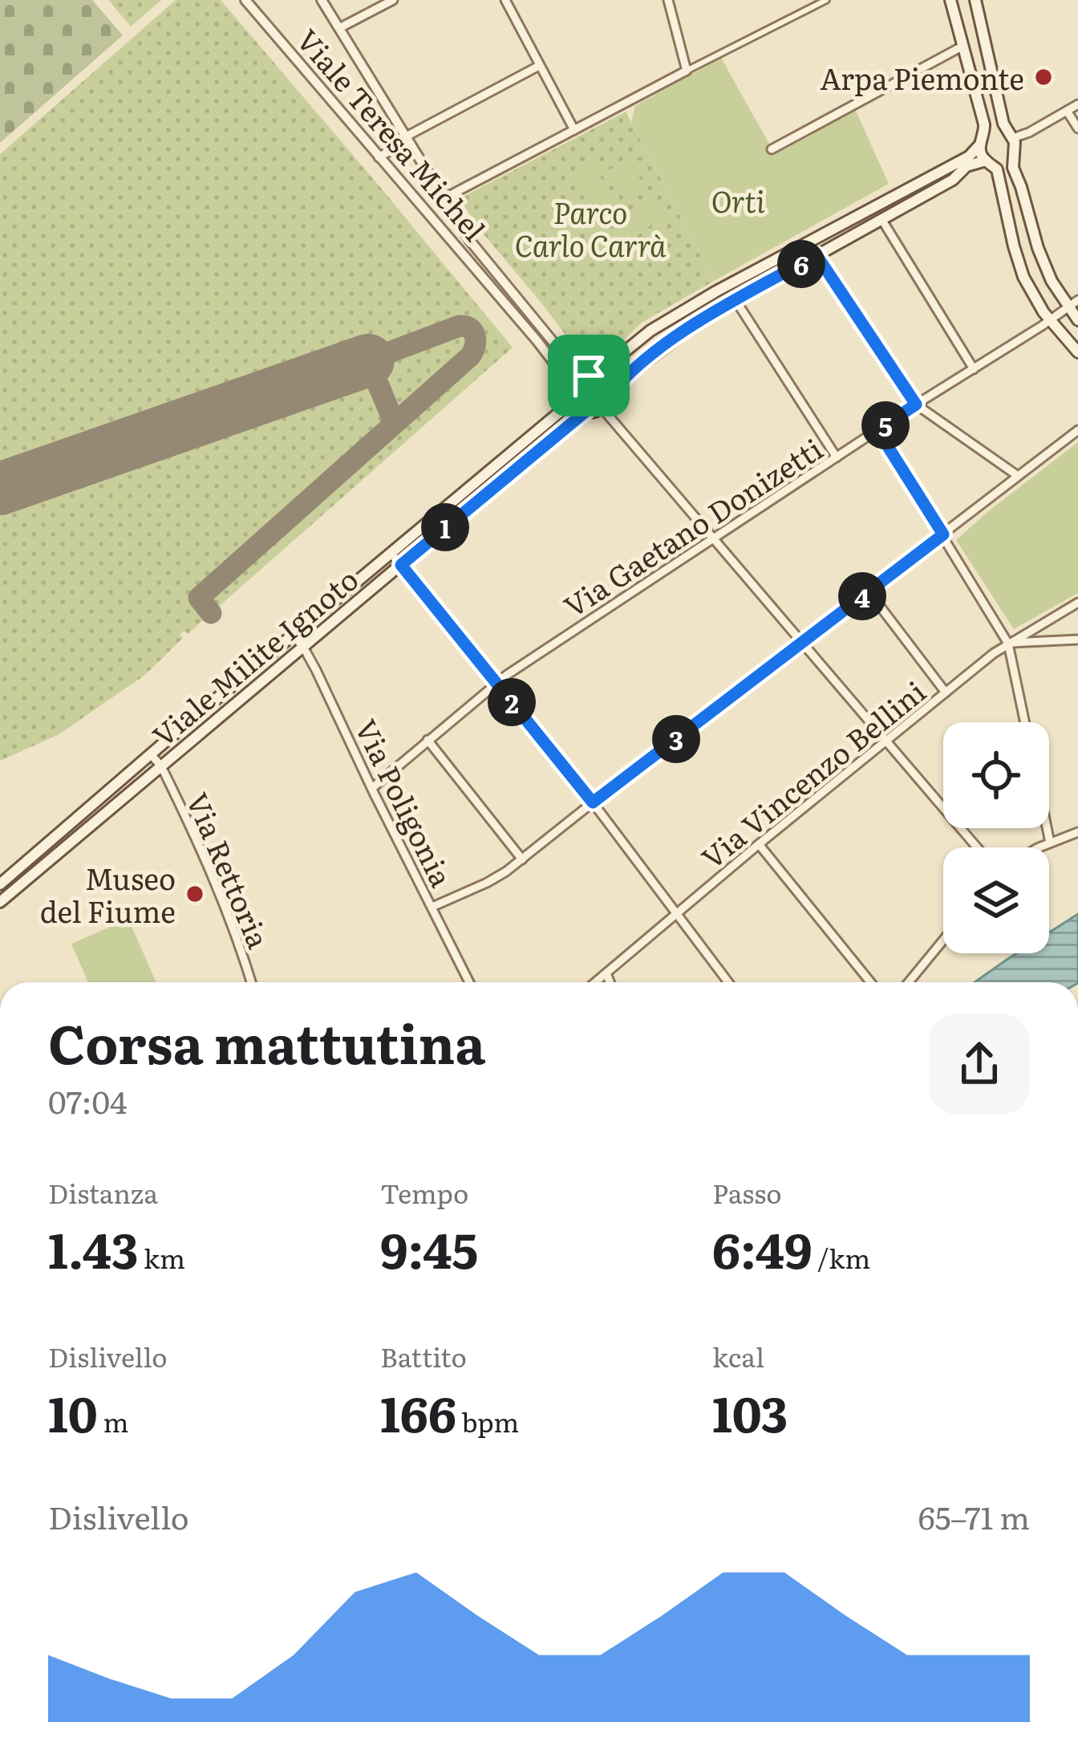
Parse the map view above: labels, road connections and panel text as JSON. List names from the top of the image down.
{
  "streets": {
    "main road": ["Viale Milite Ignoto"],
    "street": [
      "Viale Teresa Michel",
      "Via Gaetano Donizetti",
      "Via Vincenzo Bellini",
      "Via Poligonia",
      "Via Rettoria"
    ]
  },
  "crossings": [
    ["Viale Teresa Michel", "Viale Milite Ignoto"],
    ["Via Gaetano Donizetti", "Via Poligonia"],
    ["Viale Milite Ignoto", "Via Poligonia"],
    ["Viale Milite Ignoto", "Via Rettoria"]
  ],
  "parks": ["Orti", "Parco Carlo Carrà"],
  "places": ["Arpa Piemonte", "Museo del Fiume"],
  "page": {
    "pins": [
      "6",
      "5",
      "1",
      "4",
      "2",
      "3"
    ],
    "heading": ["Corsa mattutina", "07:04"],
    "stats": [
      ["Distanza", "1.43 km"],
      ["Tempo", "9:45"],
      ["Passo", "6:49 /km"],
      ["Dislivello", "10 m"],
      ["Battito", "166 bpm"],
      ["kcal", "103"]
    ],
    "chart": ["Dislivello", "65–71 m"]
  }
}
